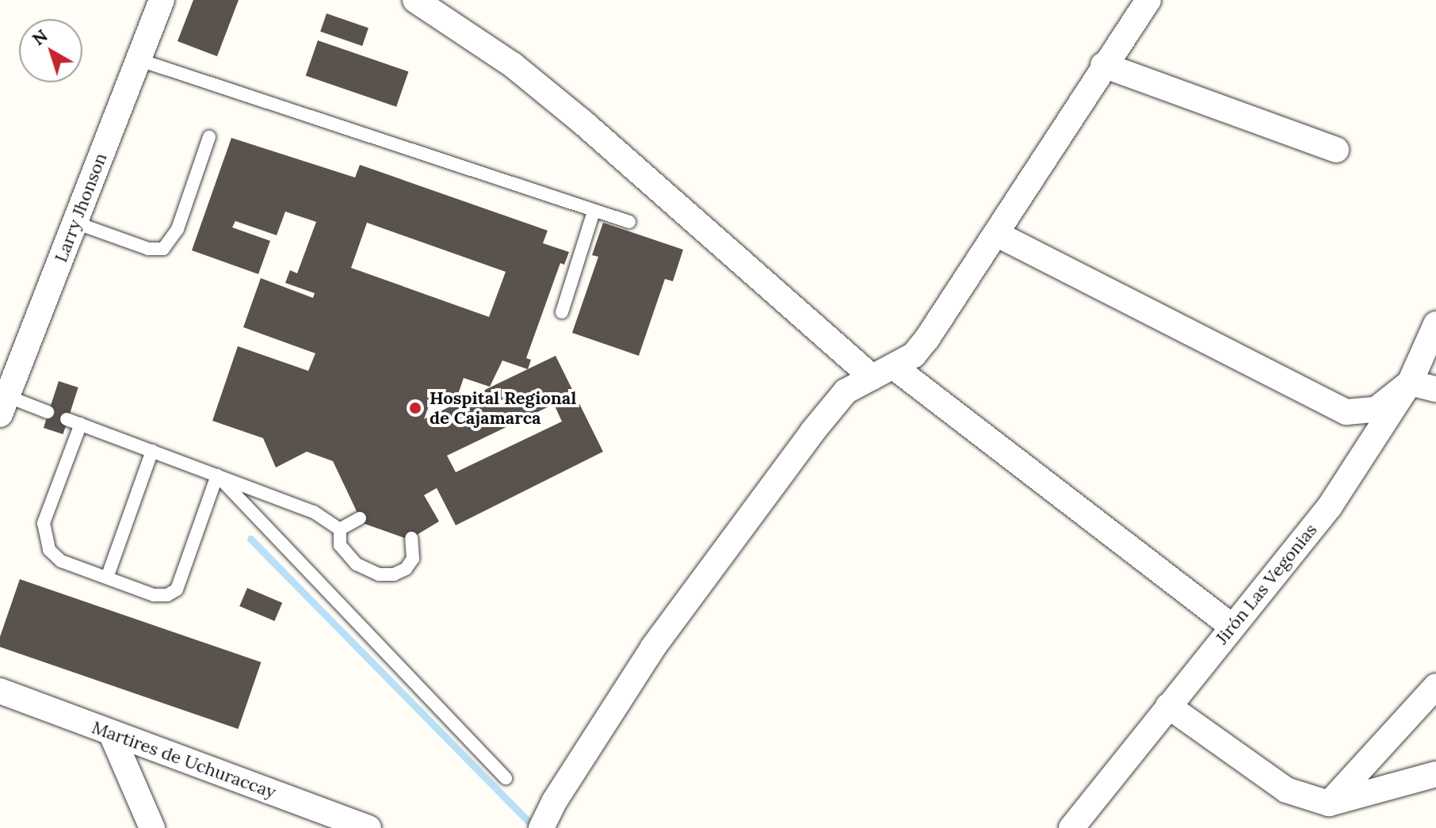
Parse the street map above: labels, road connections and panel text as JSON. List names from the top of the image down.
{
  "streets": {
    "street": ["Larry Jhonson", "Jirón Las Vegonias", "Martires de Uchuraccay"]
  },
  "places": ["Hospital Regional de Cajamarca"],
  "north": "top left"
}
